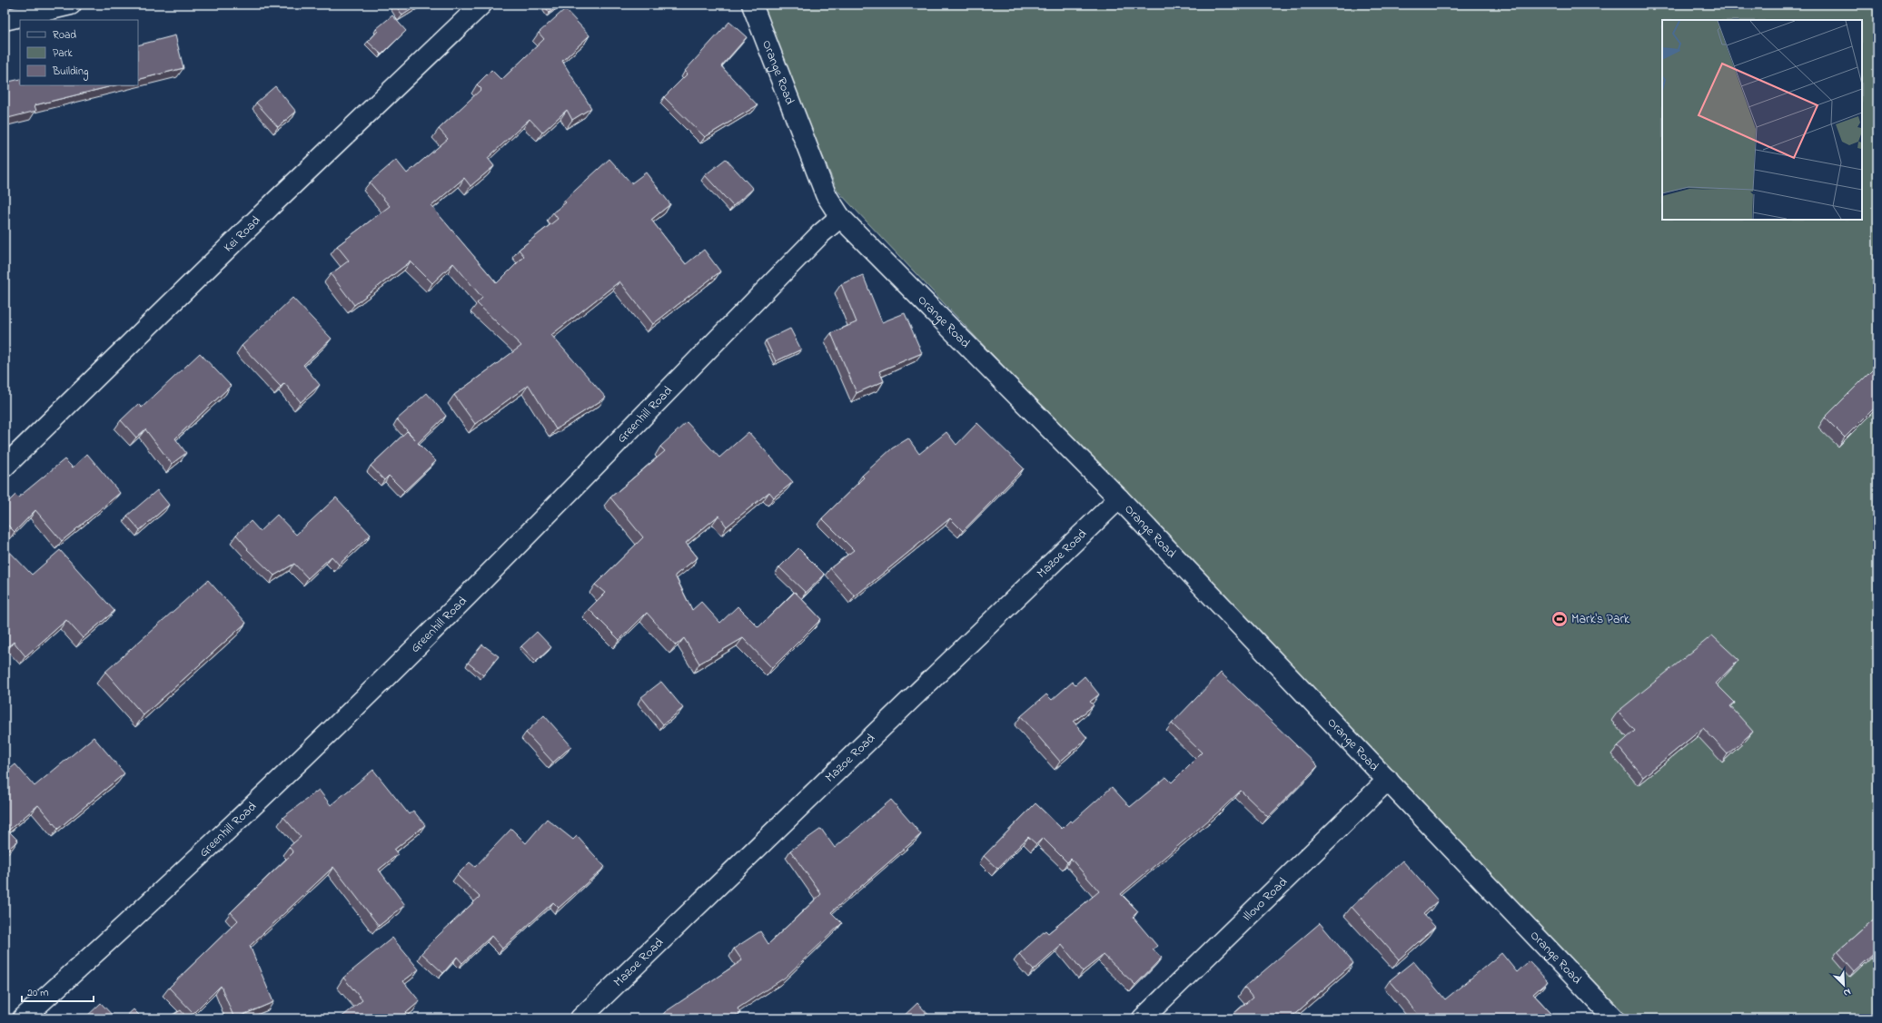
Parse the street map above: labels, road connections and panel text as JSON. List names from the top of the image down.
{
  "streets": {
    "street": [
      "Orange Road",
      "Kei Road",
      "Greenhill Road",
      "Mazoe Road",
      "Illovo Road"
    ]
  },
  "crossings": [
    ["Orange Road", "Greenhill Road"],
    ["Orange Road", "Mazoe Road"],
    ["Orange Road", "Illovo Road"]
  ],
  "places": {
    "sports": ["Mark's Park"]
  },
  "legend": ["Road", "Park", "Building"],
  "scale_bar": "20 m",
  "north": "bottom right"
}
